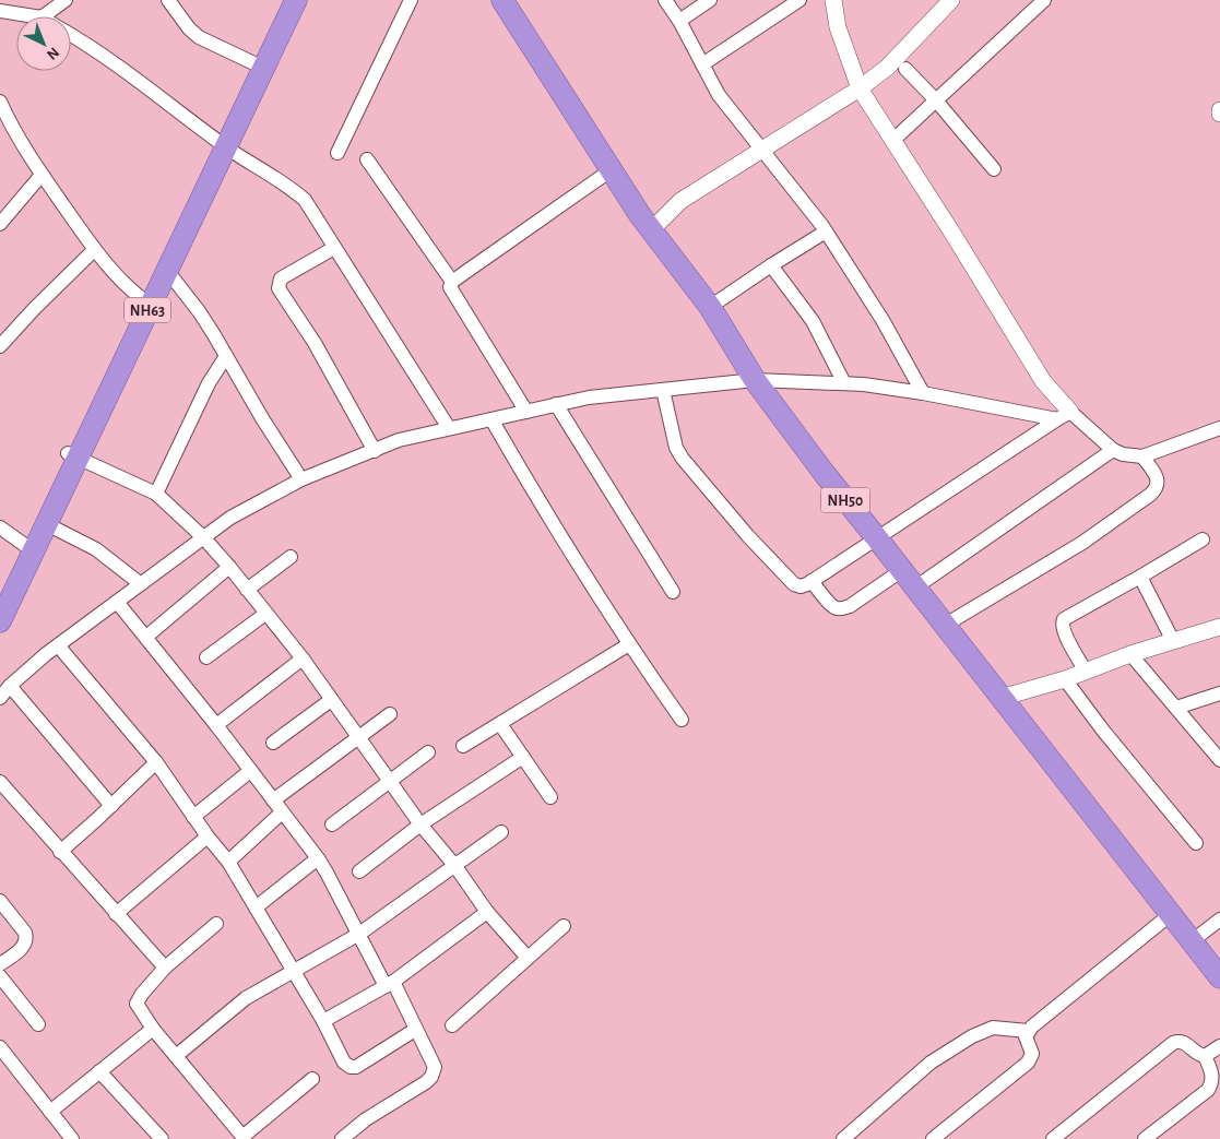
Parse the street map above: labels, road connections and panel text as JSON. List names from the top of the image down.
{
  "streets": {
    "highway": ["NH63", "NH50"]
  },
  "north": "bottom right"
}
